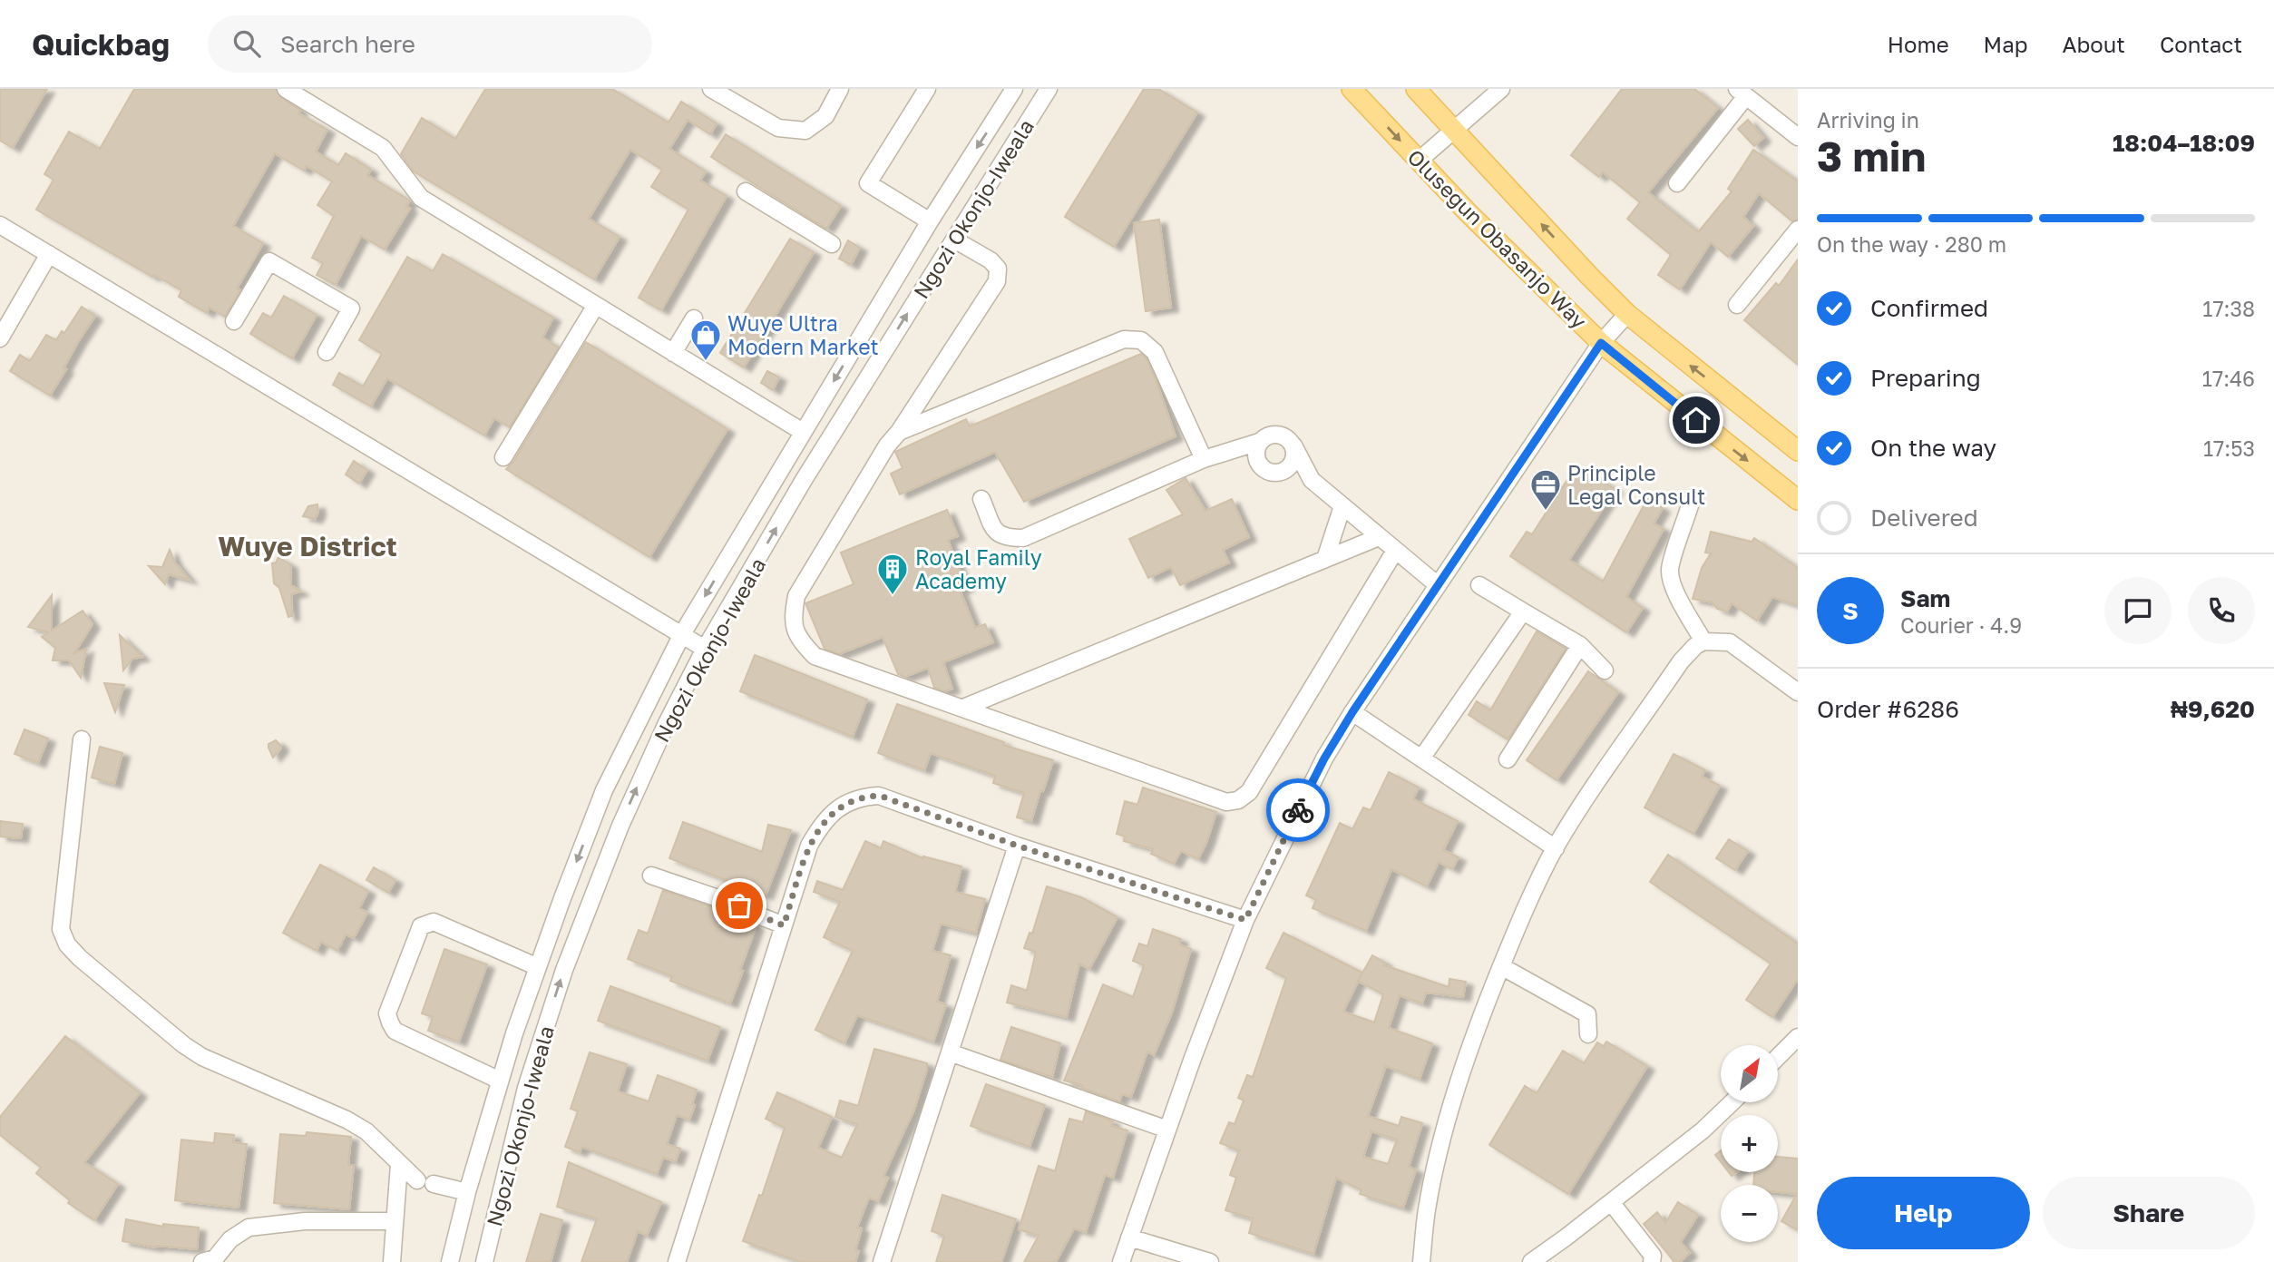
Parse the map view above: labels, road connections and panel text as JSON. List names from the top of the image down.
{
  "streets": {
    "main road": ["Olusegun Obasanjo Way"],
    "street": ["Ngozi Okonjo-Iweala"]
  },
  "districts": ["Wuye District"],
  "places": {
    "shop": ["Wuye Ultra Modern Market"],
    "office": ["Principle Legal Consult"],
    "building": ["Royal Family Academy"]
  },
  "north": "top right",
  "page": {
    "header": "Quickbag",
    "search": "Search here",
    "nav": [
      "Home",
      "Map",
      "About",
      "Contact"
    ],
    "heading": ["3 min", "Arriving in", "18:04–18:09"],
    "panel": [
      "Sam",
      "Courier · 4.9",
      "Order #6286",
      "₦9,620"
    ],
    "bar": "On the way · 280 m",
    "list": [
      ["Confirmed", "17:38"],
      ["Preparing", "17:46"],
      ["On the way", "17:53"],
      "Delivered"
    ],
    "round": "S",
    "map_buttons": ["+", "−"],
    "buttons": ["Help", "Share"]
  }
}
